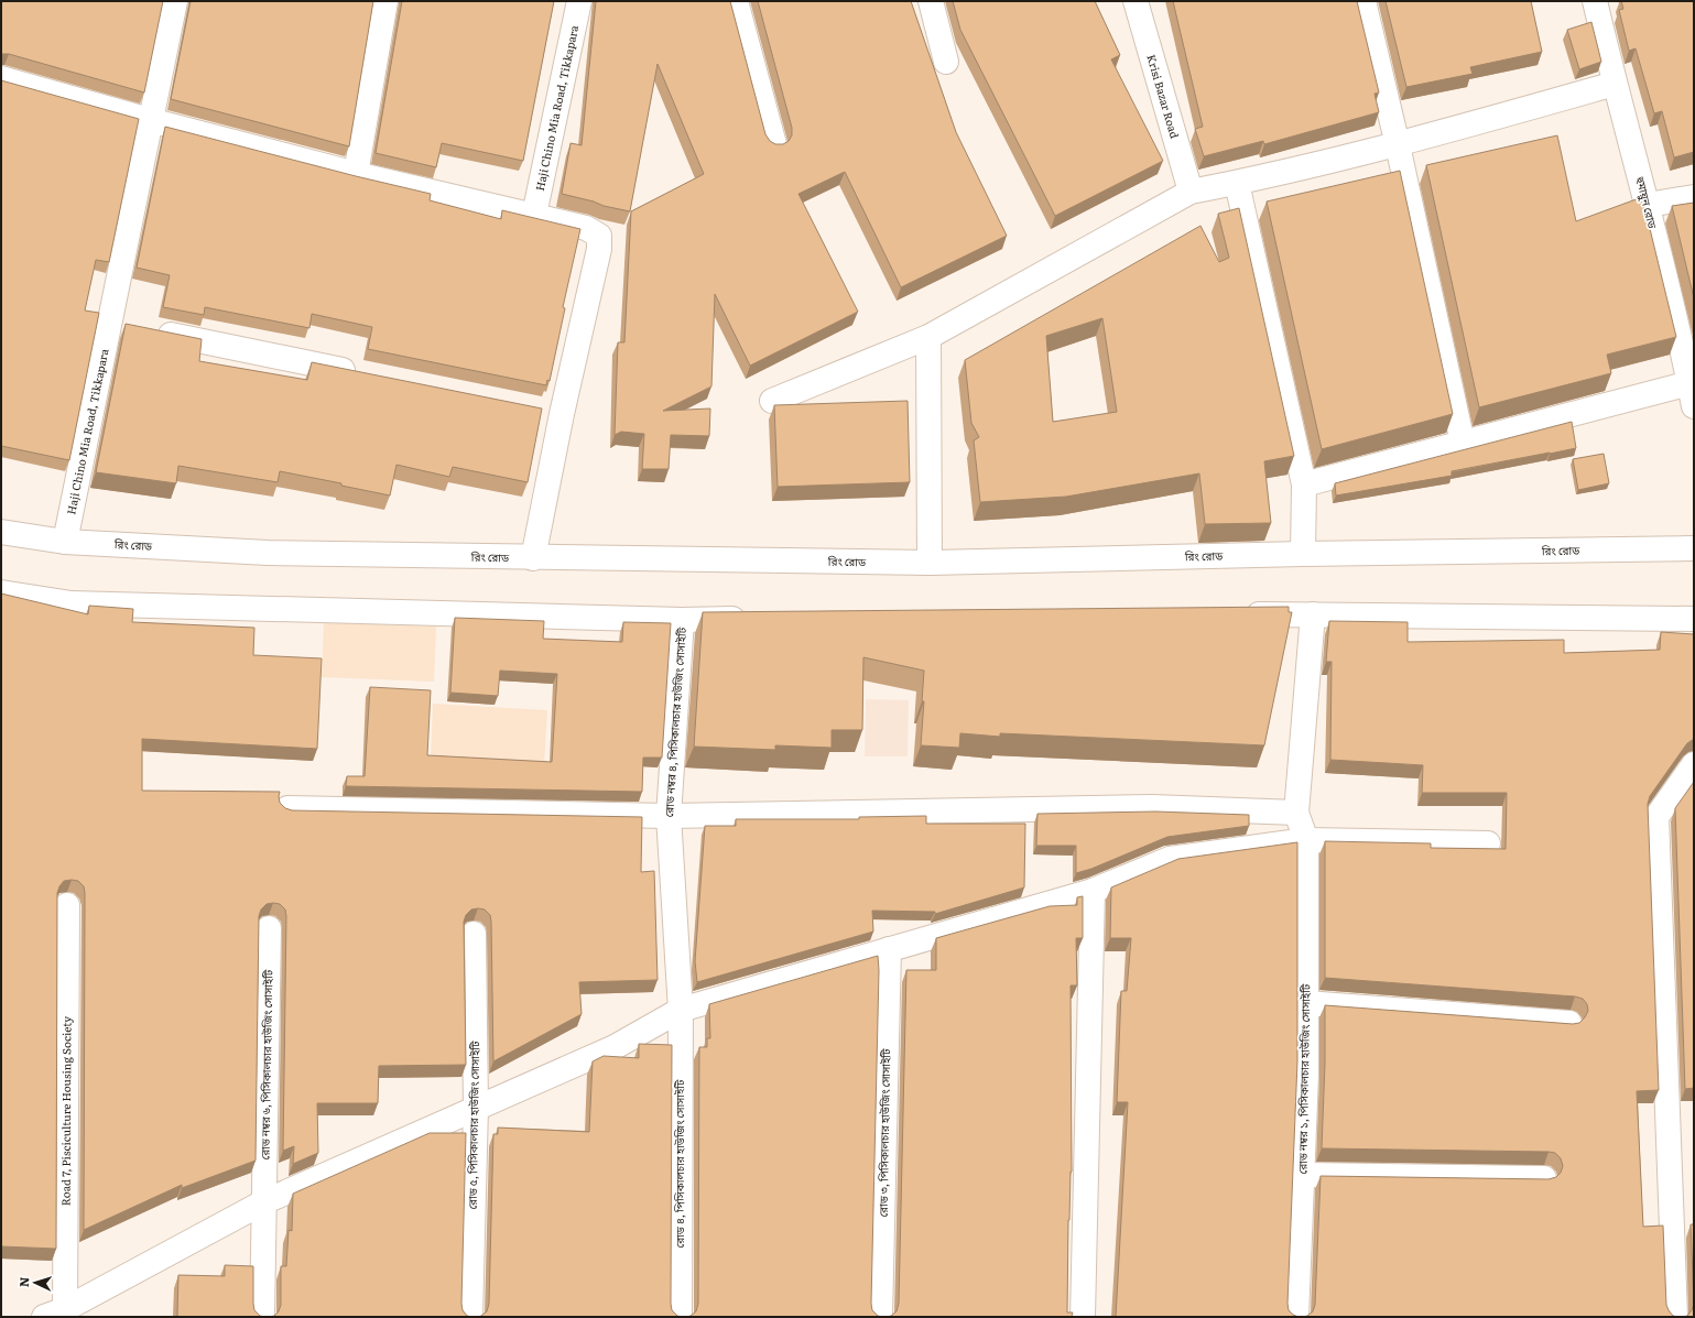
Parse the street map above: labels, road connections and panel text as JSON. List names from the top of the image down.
{
  "streets": {
    "street": [
      "Krisi Bazar Road",
      "Haji Chino Mia Road, Tikkapara",
      "হুমায়ুন রোড",
      "রিং রোড",
      "রোড নম্বর ৪, পিসিকালচার হাউজিং সোসাইটি",
      "রোড নম্বর ৬, পিসিকালচার হাউজিং সোসাইটি",
      "রোড নম্বর ১, পিসিকালচার হাউজিং সোসাইটি",
      "Road 7, Pisciculture Housing Society",
      "রোড ৫, পিসিকালচার হাউজিং সোসাইটি",
      "রোড ৩, পিসিকালচার হাউজিং সোসাইটি",
      "রোড ৪, পিসিকালচার হাউজিং সোসাইটি"
    ]
  },
  "crossings": [
    ["Haji Chino Mia Road, Tikkapara", "রিং রোড"],
    ["রোড নম্বর ৪, পিসিকালচার হাউজিং সোসাইটি", "রোড ৪, পিসিকালচার হাউজিং সোসাইটি"]
  ],
  "north": "left"
}
